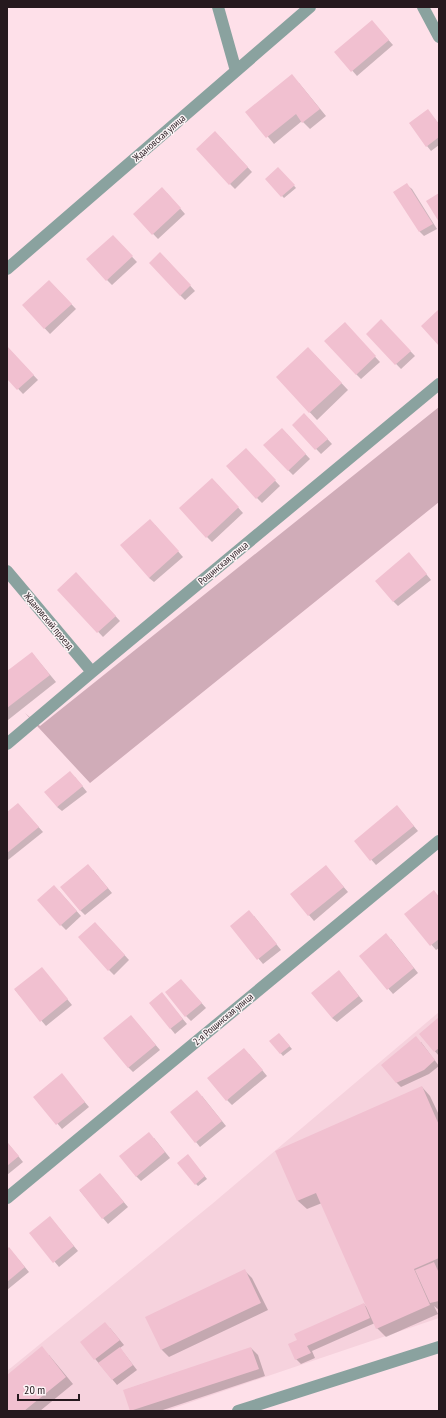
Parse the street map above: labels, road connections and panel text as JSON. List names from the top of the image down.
{
  "streets": {
    "street": [
      "Ждановская улица",
      "Рощинская улица",
      "Ждановский проезд",
      "2-я Рощинская улица"
    ]
  },
  "crossings": [
    ["Рощинская улица", "Ждановский проезд"]
  ],
  "scale_bar": "20 m"
}
